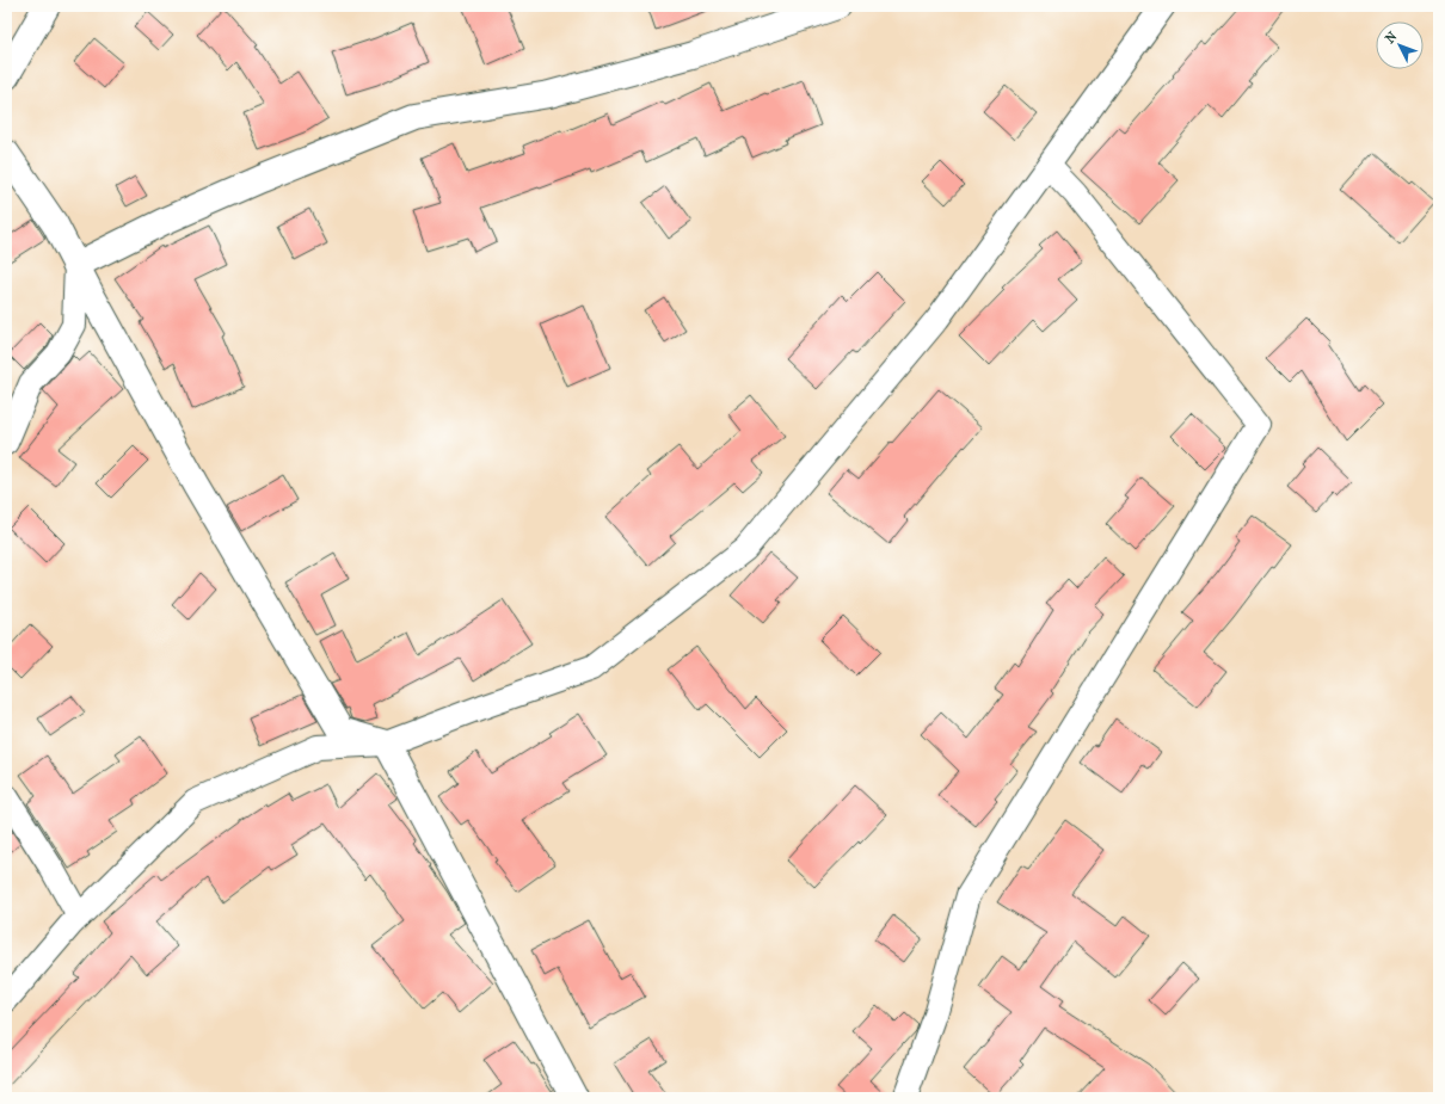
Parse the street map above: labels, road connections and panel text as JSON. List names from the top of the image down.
{
  "north": "top left"
}
